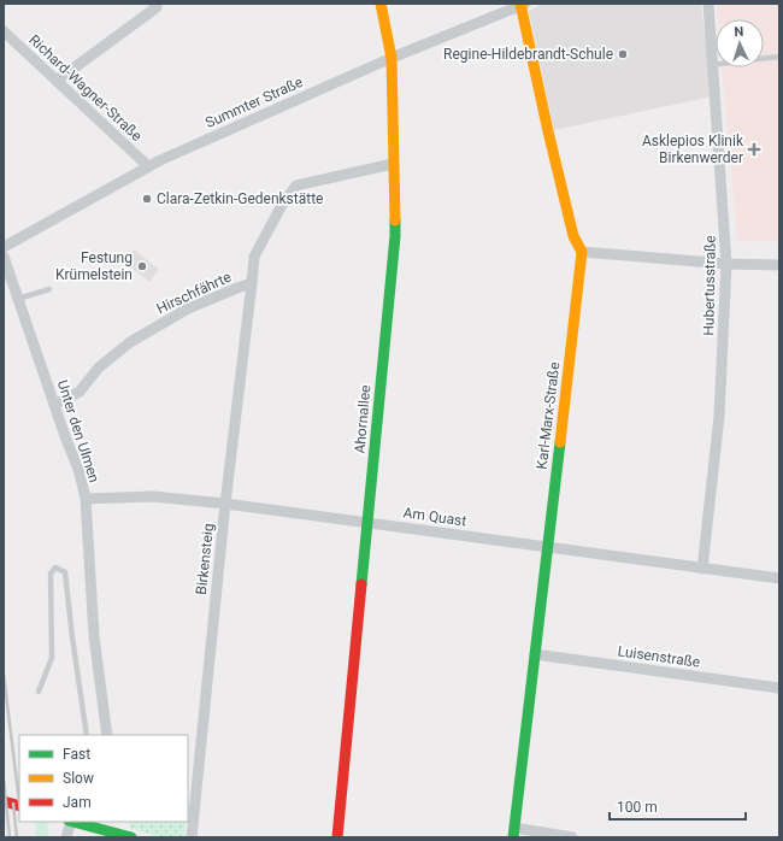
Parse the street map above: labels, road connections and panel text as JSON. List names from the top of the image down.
{
  "streets": {
    "street": [
      "Richard-Wagner-Straße",
      "Summter Straße",
      "Hubertusstraße",
      "Hirschfährte",
      "Karl-Marx-Straße",
      "Ahornallee",
      "Unter den Ulmen",
      "Am Quast",
      "Birkensteig",
      "Luisenstraße"
    ]
  },
  "crossings": [
    ["Richard-Wagner-Straße", "Summter Straße"],
    ["Summter Straße", "Ahornallee"],
    ["Hubertusstraße", "Am Quast"],
    ["Hirschfährte", "Ahornallee"],
    ["Hirschfährte", "Unter den Ulmen"],
    ["Hirschfährte", "Birkensteig"],
    ["Karl-Marx-Straße", "Am Quast"],
    ["Karl-Marx-Straße", "Luisenstraße"],
    ["Ahornallee", "Am Quast"],
    ["Unter den Ulmen", "Am Quast"],
    ["Am Quast", "Birkensteig"]
  ],
  "places": {
    "other": ["Regine-Hildebrandt-Schule", "Clara-Zetkin-Gedenkstätte", "Festung Krümelstein"],
    "health": ["Asklepios Klinik Birkenwerder"]
  },
  "legend": ["Fast", "Slow", "Jam"],
  "scale_bar": "100 m",
  "north": "top"
}
